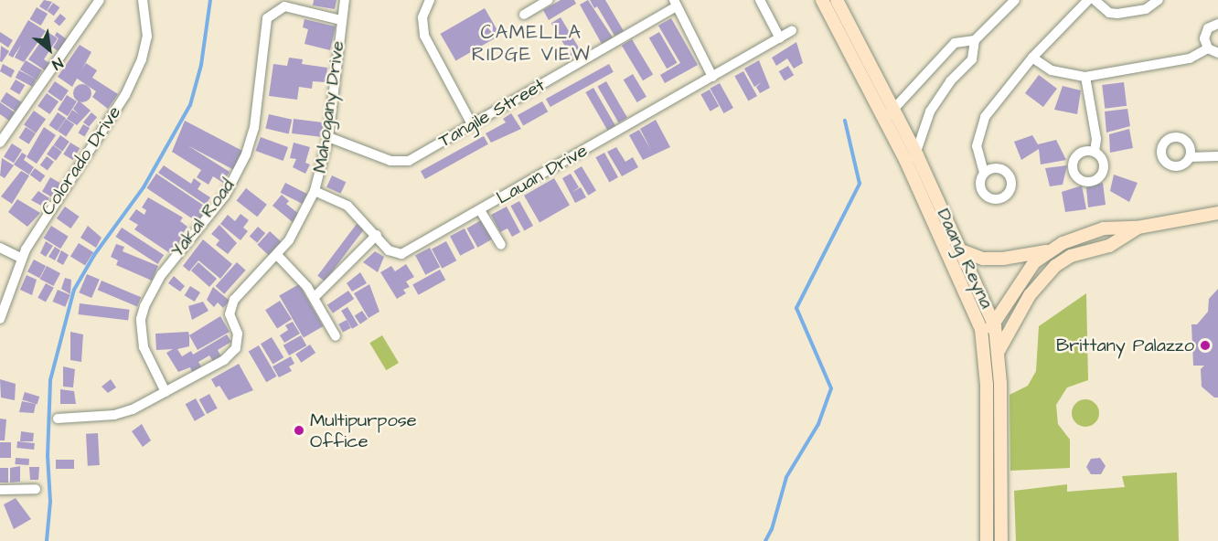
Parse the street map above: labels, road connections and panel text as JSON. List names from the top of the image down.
{
  "streets": {
    "main road": ["Daang Reyna"],
    "street": [
      "Mahogany Drive",
      "Tangile Street",
      "Colorado Drive",
      "Lauan Drive",
      "Yakal Road"
    ]
  },
  "crossings": [
    ["Mahogany Drive", "Tangile Street"],
    ["Mahogany Drive", "Lauan Drive"],
    ["Mahogany Drive", "Yakal Road"]
  ],
  "districts": ["CAMELLA RIDGE VIEW"],
  "places": ["Brittany Palazzo", "Multipurpose Office"],
  "north": "bottom right"
}
